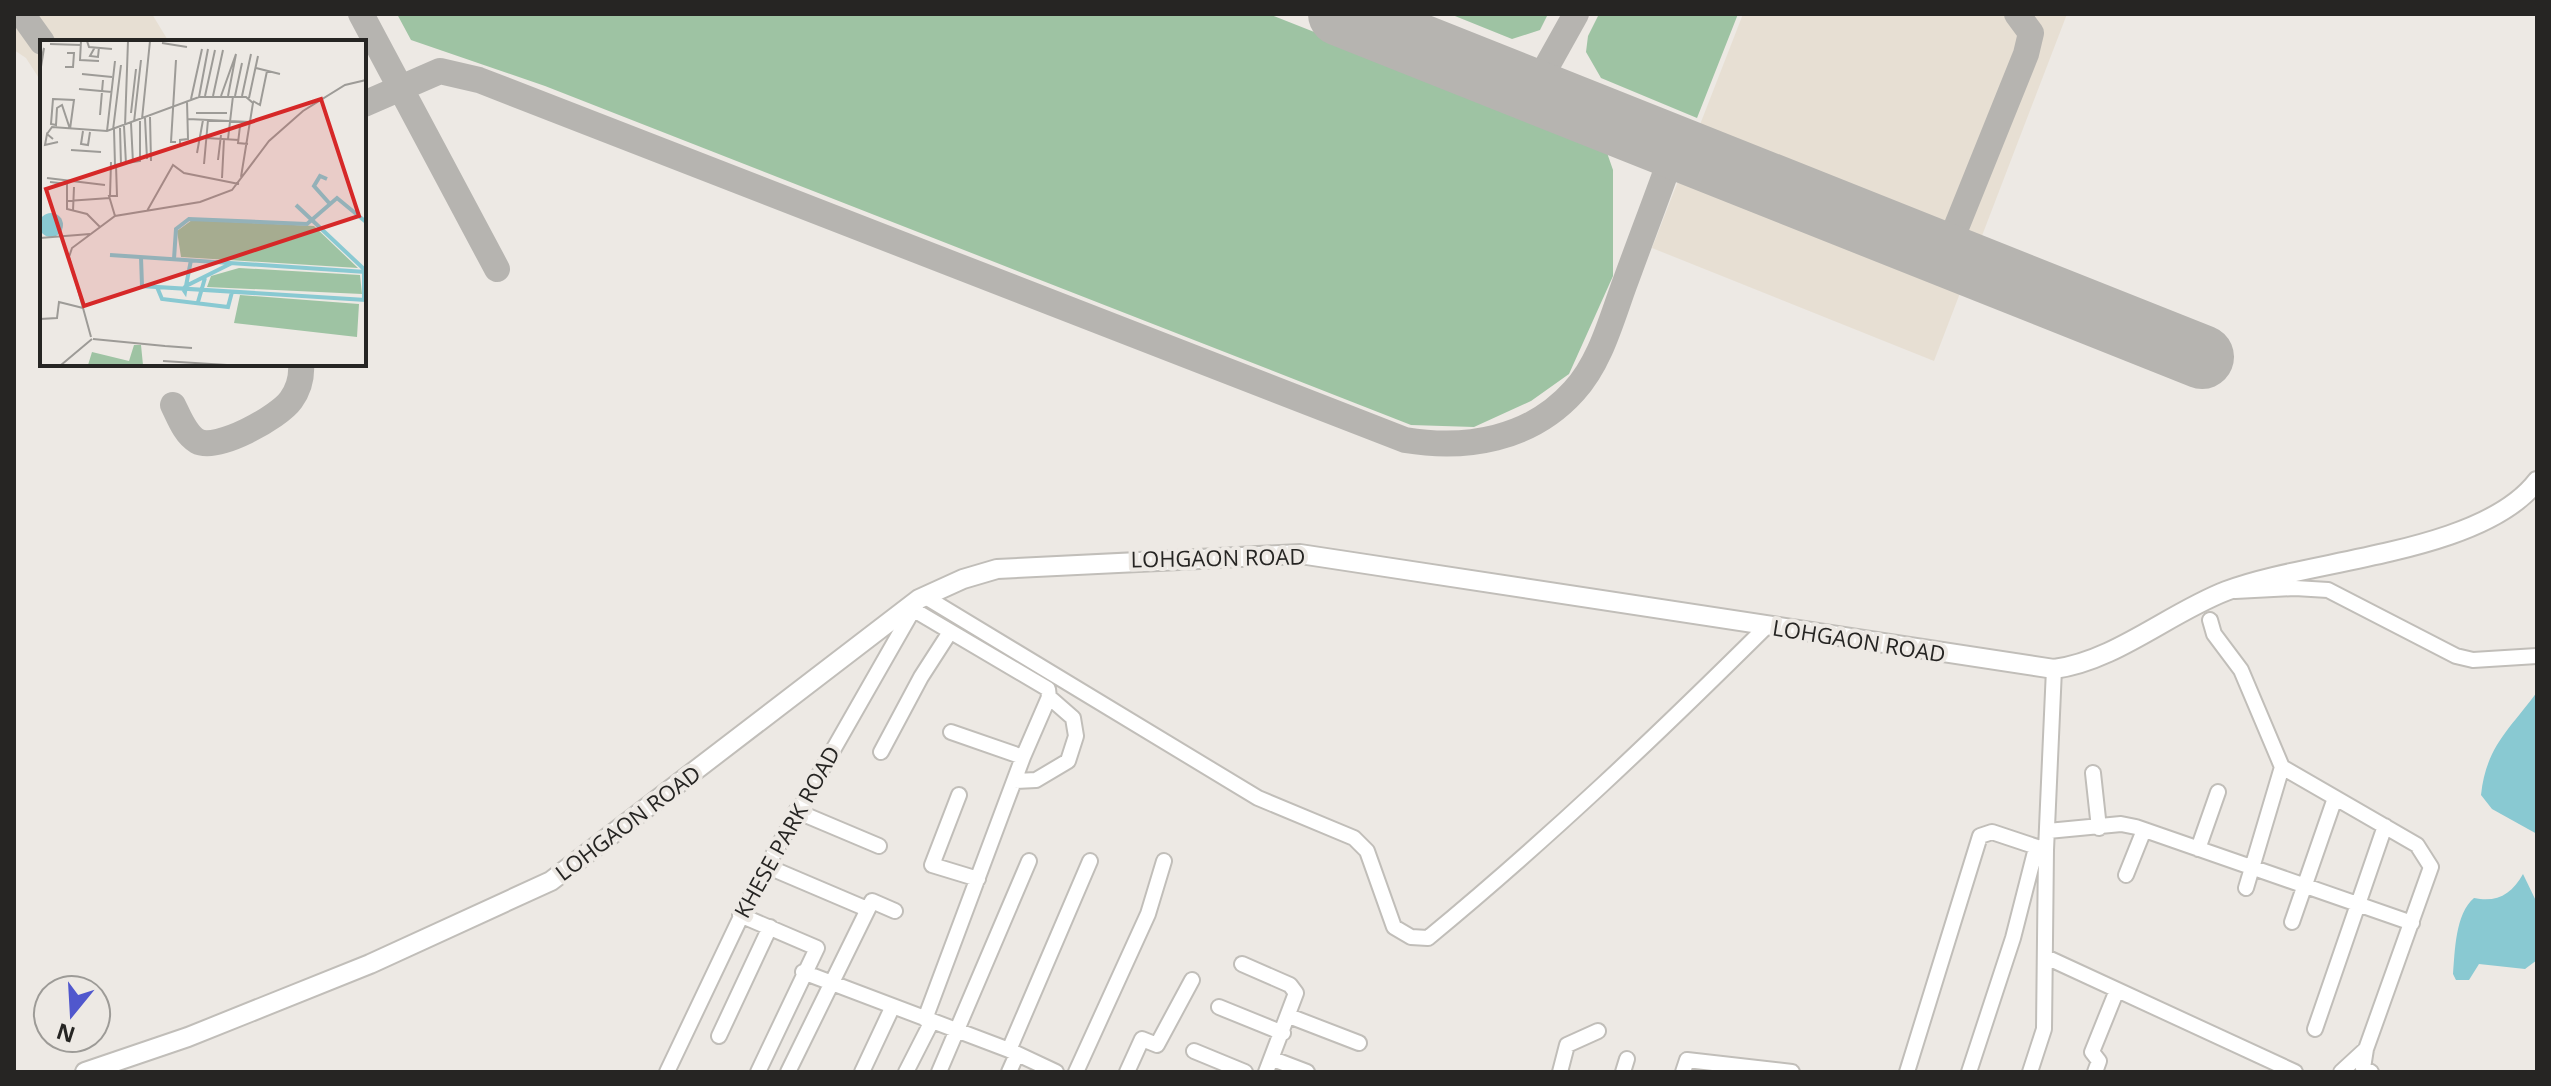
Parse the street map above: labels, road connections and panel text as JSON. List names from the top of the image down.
{
  "streets": {
    "main road": ["LOHGAON ROAD"],
    "street": ["KHESE PARK ROAD"]
  },
  "crossings": [
    ["LOHGAON ROAD", "KHESE PARK ROAD"]
  ],
  "north": "bottom"
}
